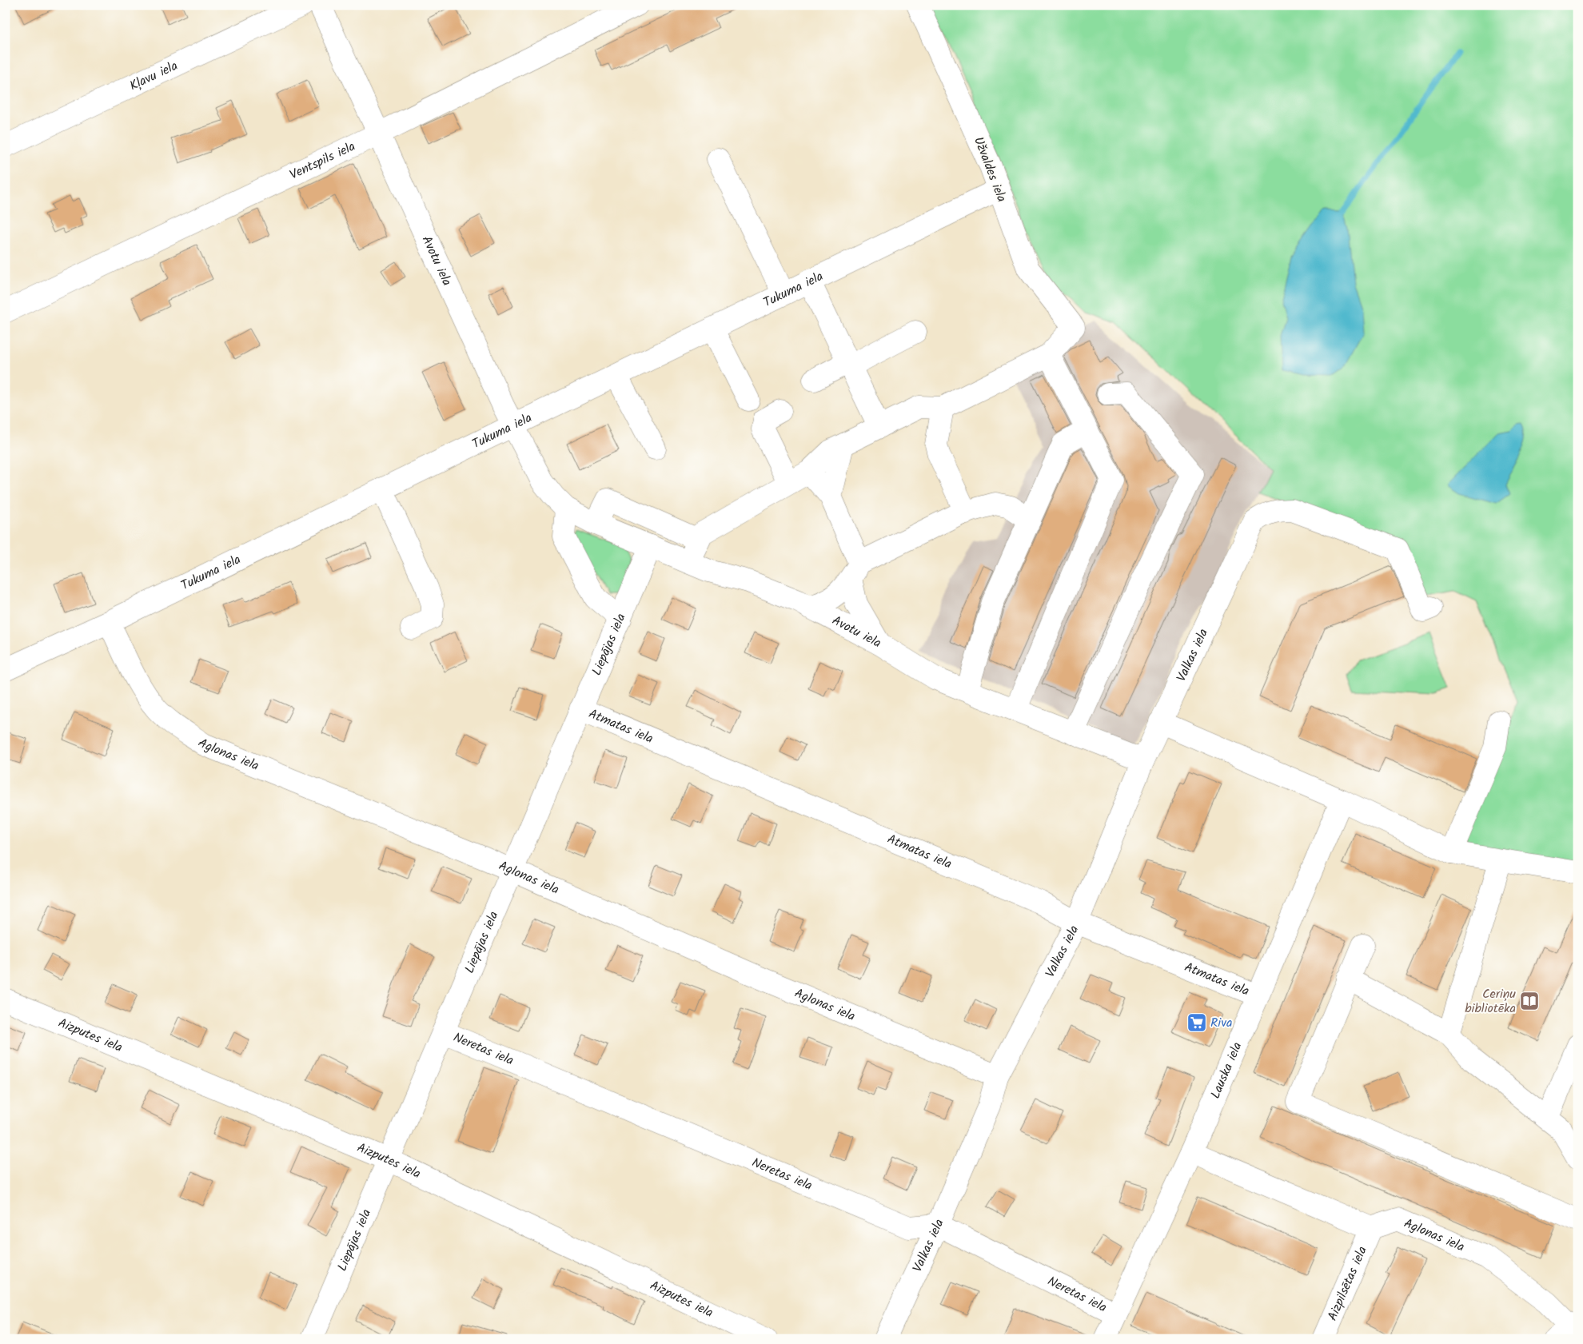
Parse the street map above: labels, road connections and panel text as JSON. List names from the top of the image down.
{
  "streets": {
    "street": [
      "Kļavu iela",
      "Ventspils iela",
      "Užvaldes iela",
      "Avotu iela",
      "Tukuma iela",
      "Liepājas iela",
      "Valkas iela",
      "Atmatas iela",
      "Aglonas iela",
      "Aizputes iela",
      "Neretas iela",
      "Lauska iela",
      "Aizpilsētas iela"
    ]
  },
  "crossings": [
    ["Ventspils iela", "Avotu iela"],
    ["Užvaldes iela", "Tukuma iela"],
    ["Avotu iela", "Tukuma iela"],
    ["Avotu iela", "Liepājas iela"],
    ["Avotu iela", "Valkas iela"],
    ["Tukuma iela", "Aglonas iela"],
    ["Liepājas iela", "Atmatas iela"],
    ["Liepājas iela", "Aglonas iela"],
    ["Liepājas iela", "Aizputes iela"],
    ["Liepājas iela", "Neretas iela"],
    ["Valkas iela", "Atmatas iela"],
    ["Valkas iela", "Aglonas iela"],
    ["Valkas iela", "Neretas iela"],
    ["Atmatas iela", "Lauska iela"],
    ["Aglonas iela", "Aizpilsētas iela"],
    ["Neretas iela", "Lauska iela"]
  ],
  "places": {
    "library": ["Ceriņu bibliotēka"],
    "supermarket": ["Riva"]
  }
}
